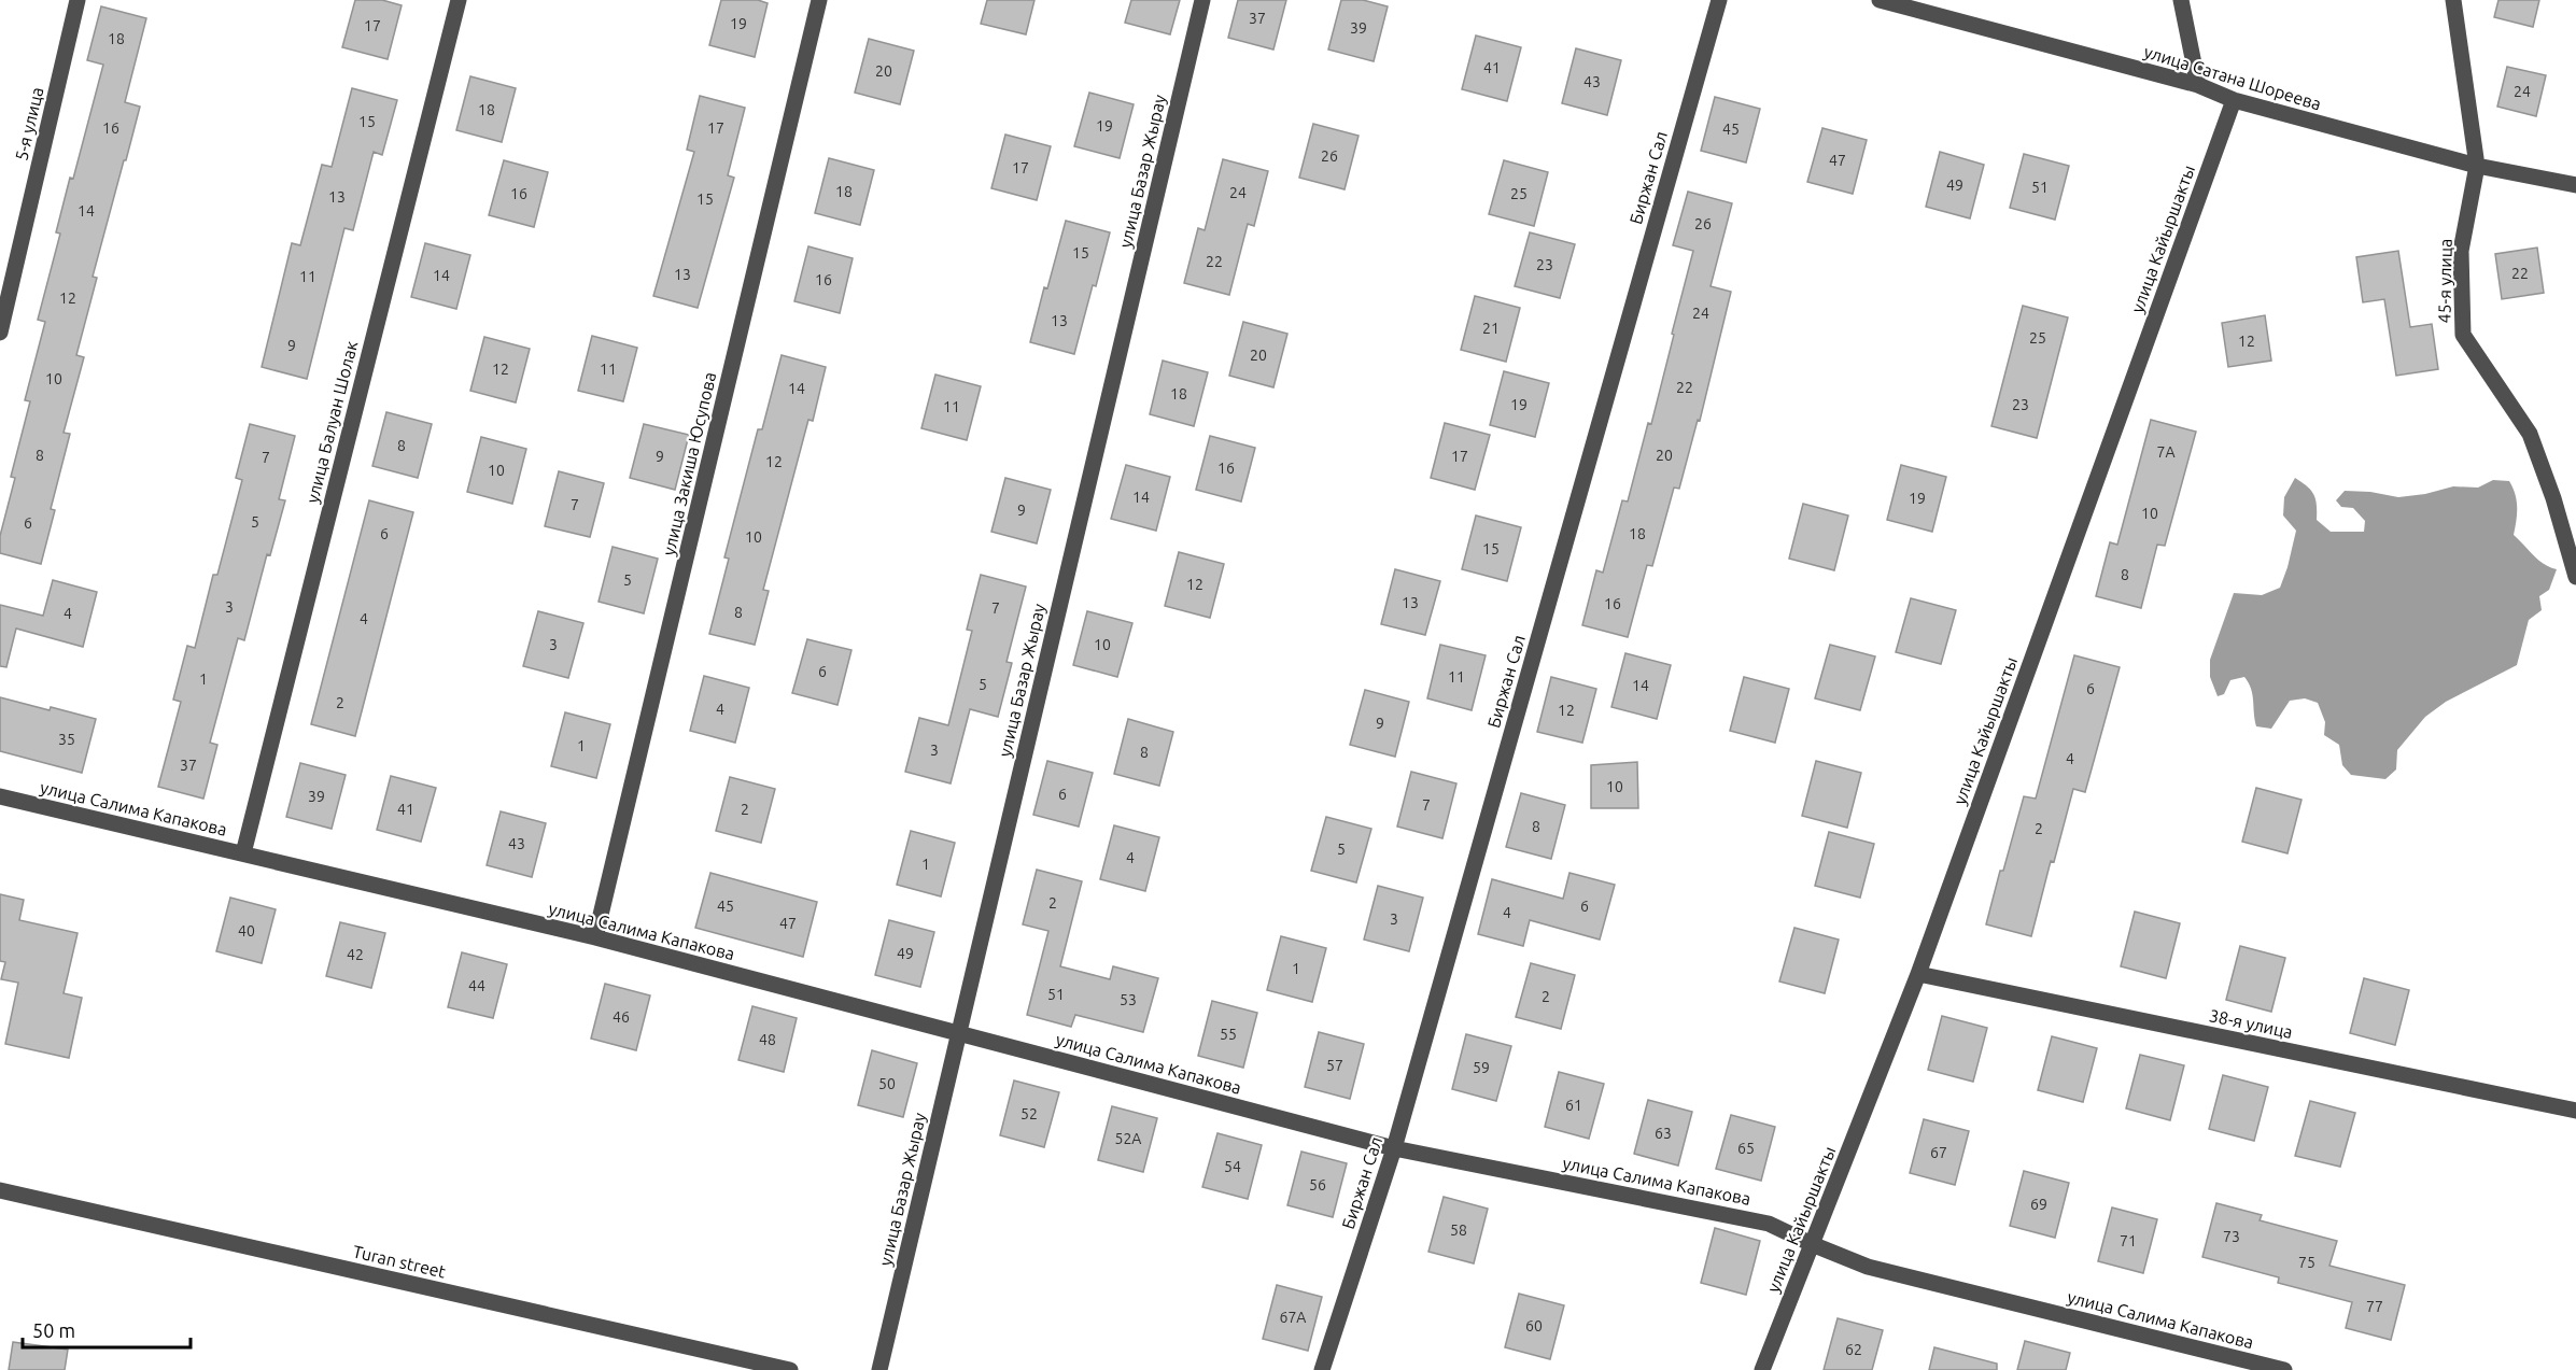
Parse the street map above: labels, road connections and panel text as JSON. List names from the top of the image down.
{
  "streets": {
    "street": [
      "улица Сатана Шореева",
      "5-я улица",
      "улица Базар Жырау",
      "Биржан Сал",
      "улица Кайыршакты",
      "45-я улица",
      "улица Балуан Шолак",
      "улица Закиша Юсупова",
      "улица Салима Капакова",
      "38-я улица",
      "Turan street"
    ]
  },
  "crossings": [
    ["улица Сатана Шореева", "улица Кайыршакты"],
    ["улица Сатана Шореева", "45-я улица"],
    ["улица Базар Жырау", "улица Салима Капакова"],
    ["Биржан Сал", "улица Салима Капакова"],
    ["улица Кайыршакты", "улица Салима Капакова"],
    ["улица Кайыршакты", "38-я улица"],
    ["улица Балуан Шолак", "улица Салима Капакова"],
    ["улица Закиша Юсупова", "улица Салима Капакова"]
  ],
  "house_numbers": [
    "37",
    "19",
    "17",
    "39",
    "18",
    "41",
    "20",
    "43",
    "24",
    "18",
    "15",
    "19",
    "16",
    "17",
    "45",
    "26",
    "47",
    "17",
    "49",
    "51",
    "18",
    "24",
    "16",
    "25",
    "13",
    "15",
    "14",
    "26",
    "15",
    "22",
    "23",
    "22",
    "13",
    "14",
    "11",
    "16",
    "12",
    "24",
    "13",
    "21",
    "25",
    "12",
    "9",
    "20",
    "12",
    "11",
    "10",
    "22",
    "14",
    "18",
    "19",
    "23",
    "11",
    "8",
    "7А",
    "8",
    "20",
    "9",
    "17",
    "7",
    "12",
    "16",
    "10",
    "14",
    "19",
    "7",
    "9",
    "10",
    "5",
    "6",
    "6",
    "18",
    "10",
    "15",
    "8",
    "5",
    "12",
    "13",
    "16",
    "3",
    "7",
    "8",
    "4",
    "4",
    "3",
    "10",
    "6",
    "11",
    "1",
    "5",
    "14",
    "6",
    "2",
    "4",
    "12",
    "9",
    "35",
    "1",
    "3",
    "8",
    "4",
    "37",
    "10",
    "6",
    "39",
    "7",
    "41",
    "2",
    "8",
    "2",
    "43",
    "5",
    "4",
    "1",
    "2",
    "45",
    "6",
    "4",
    "3",
    "47",
    "40",
    "49",
    "42",
    "1",
    "44",
    "51",
    "2",
    "53",
    "46",
    "55",
    "48",
    "57",
    "59",
    "50",
    "61",
    "52",
    "63",
    "52А",
    "65",
    "67",
    "54",
    "56",
    "69",
    "58",
    "73",
    "71",
    "75",
    "77",
    "67А",
    "60",
    "62"
  ],
  "scale_bar": "50 m"
}
